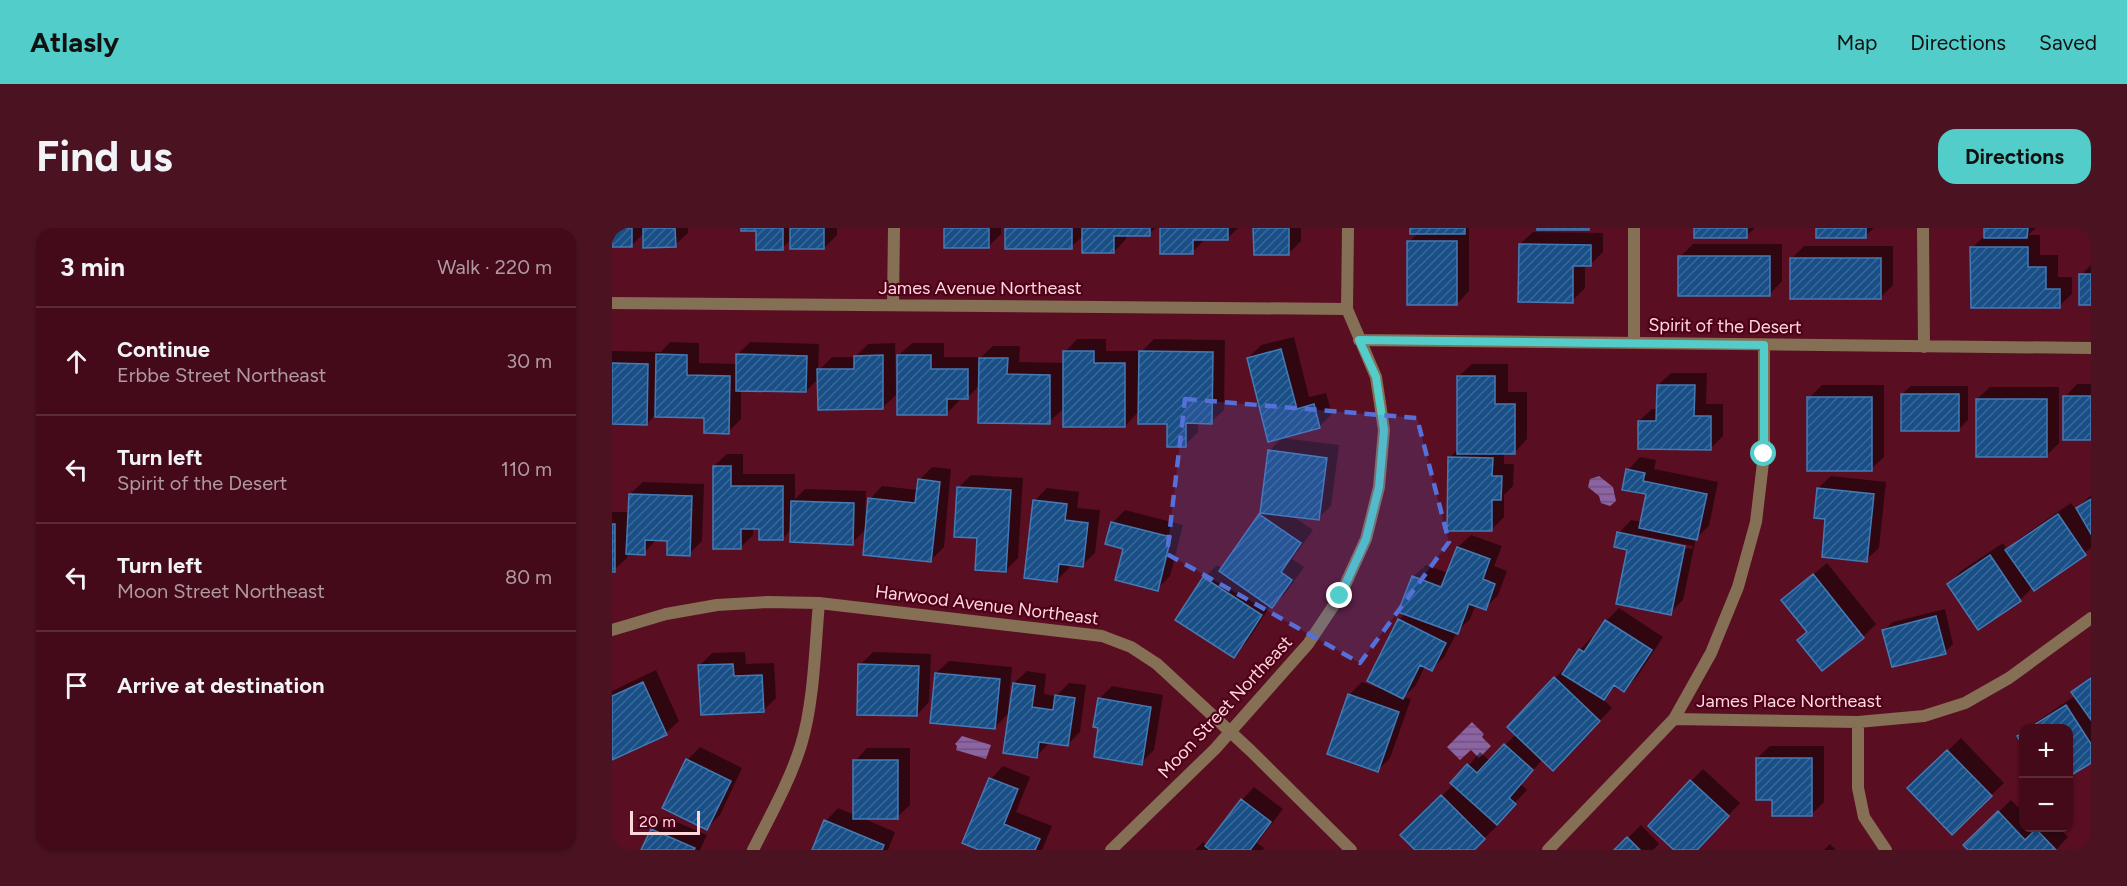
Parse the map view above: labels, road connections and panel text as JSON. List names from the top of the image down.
{
  "streets": {
    "street": [
      "James Avenue Northeast",
      "Spirit of the Desert",
      "Harwood Avenue Northeast",
      "James Place Northeast",
      "Moon Street Northeast"
    ]
  },
  "crossings": [
    ["James Avenue Northeast", "Moon Street Northeast"],
    ["Spirit of the Desert", "Moon Street Northeast"],
    ["Harwood Avenue Northeast", "Moon Street Northeast"]
  ],
  "scale_bar": "20 m",
  "page": {
    "header": "Atlasly",
    "nav": ["Map", "Directions", "Saved"],
    "buttons": "Directions",
    "title": "Find us",
    "heading": ["3 min", "Walk · 220 m"],
    "list": [
      ["Continue", "Erbbe Street Northeast", "30 m"],
      ["Turn left", "Spirit of the Desert", "110 m"],
      ["Turn left", "Moon Street Northeast", "80 m"],
      "Arrive at destination"
    ],
    "map_buttons": ["+", "−"],
    "scale": "20 m"
  }
}
